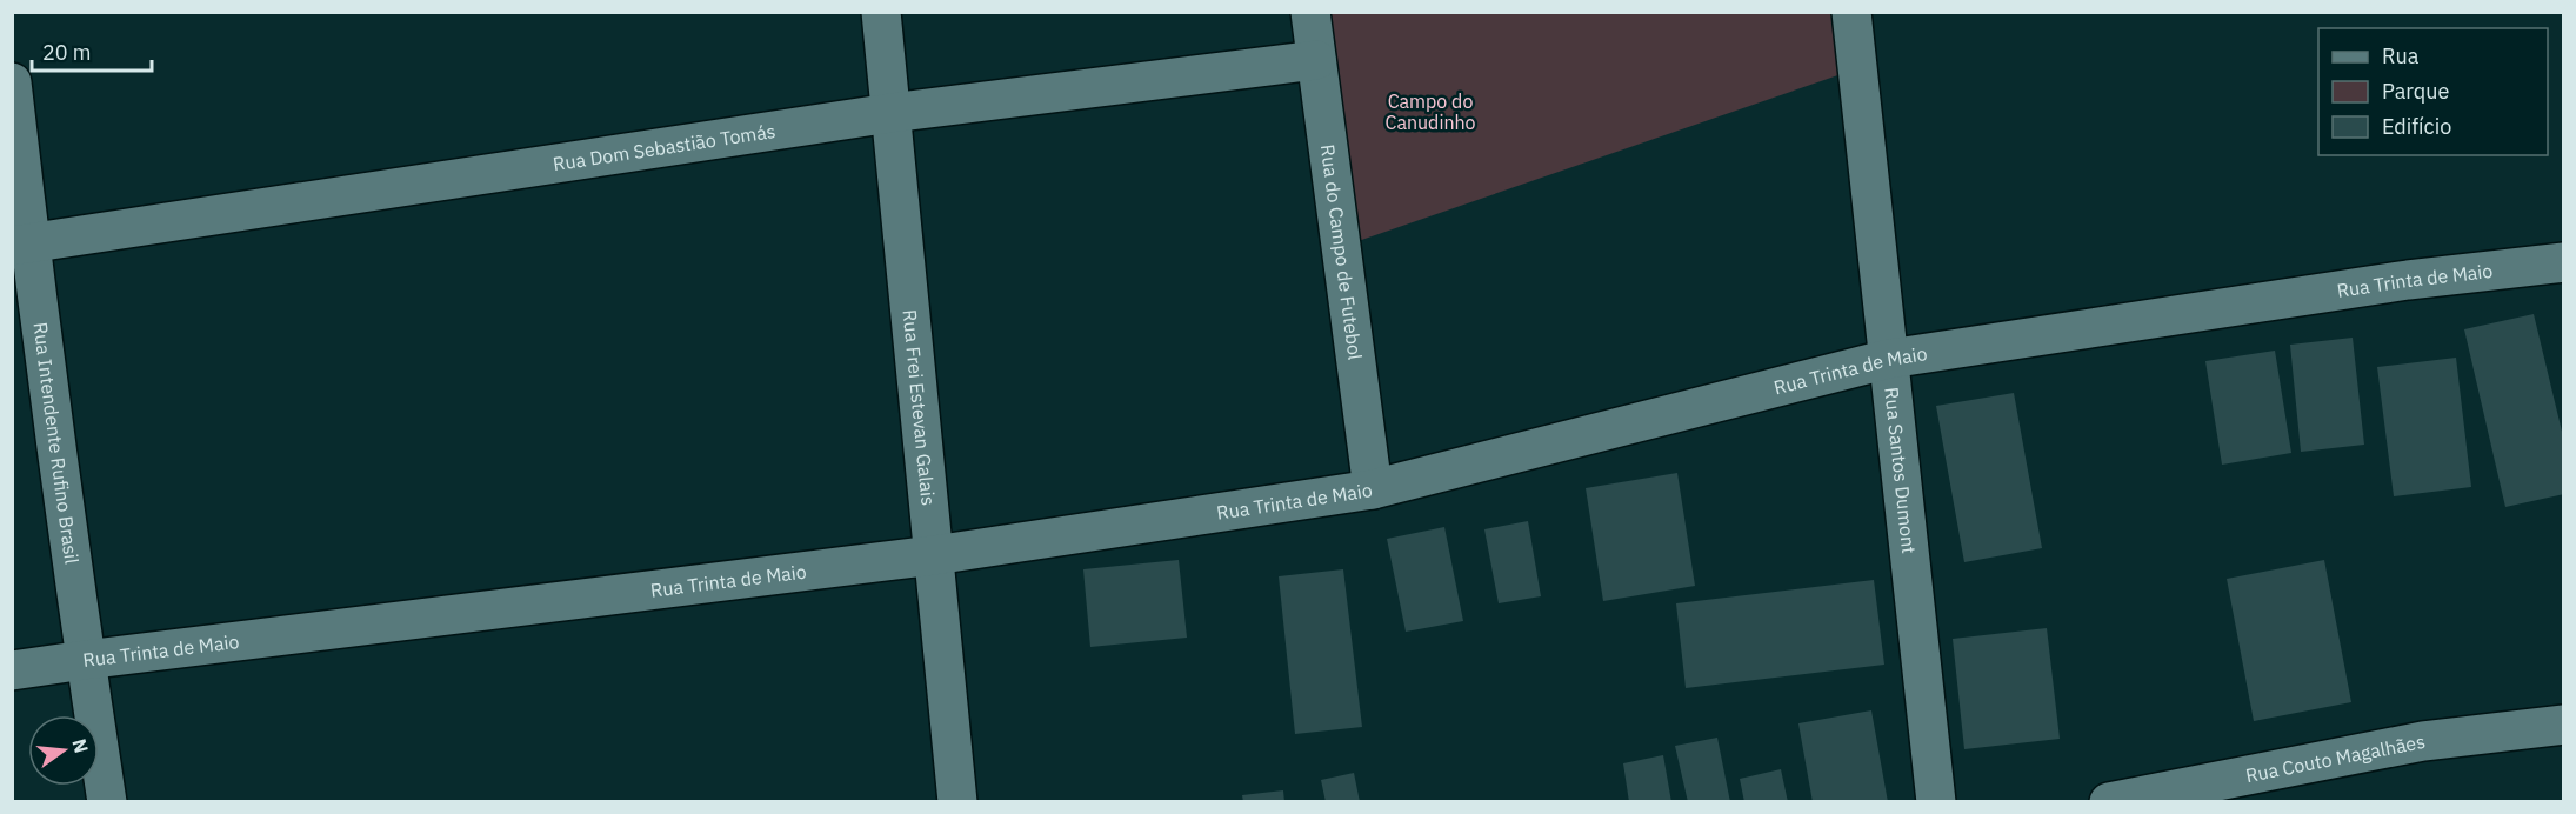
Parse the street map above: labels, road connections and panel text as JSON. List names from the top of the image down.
{
  "streets": {
    "street": [
      "Rua Dom Sebastião Tomás",
      "Rua do Campo de Futebol",
      "Rua Trinta de Maio",
      "Rua Frei Estevan Galais",
      "Rua Intendente Rufino Brasil",
      "Rua Santos Dumont",
      "Rua Couto Magalhães"
    ]
  },
  "crossings": [
    ["Rua Dom Sebastião Tomás", "Rua do Campo de Futebol"],
    ["Rua Dom Sebastião Tomás", "Rua Frei Estevan Galais"],
    ["Rua Dom Sebastião Tomás", "Rua Intendente Rufino Brasil"],
    ["Rua do Campo de Futebol", "Rua Trinta de Maio"],
    ["Rua Trinta de Maio", "Rua Frei Estevan Galais"],
    ["Rua Trinta de Maio", "Rua Intendente Rufino Brasil"],
    ["Rua Trinta de Maio", "Rua Santos Dumont"]
  ],
  "parks": ["Campo do Canudinho"],
  "legend": ["Rua", "Parque", "Edifício"],
  "scale_bar": "20 m",
  "north": "right"
}
